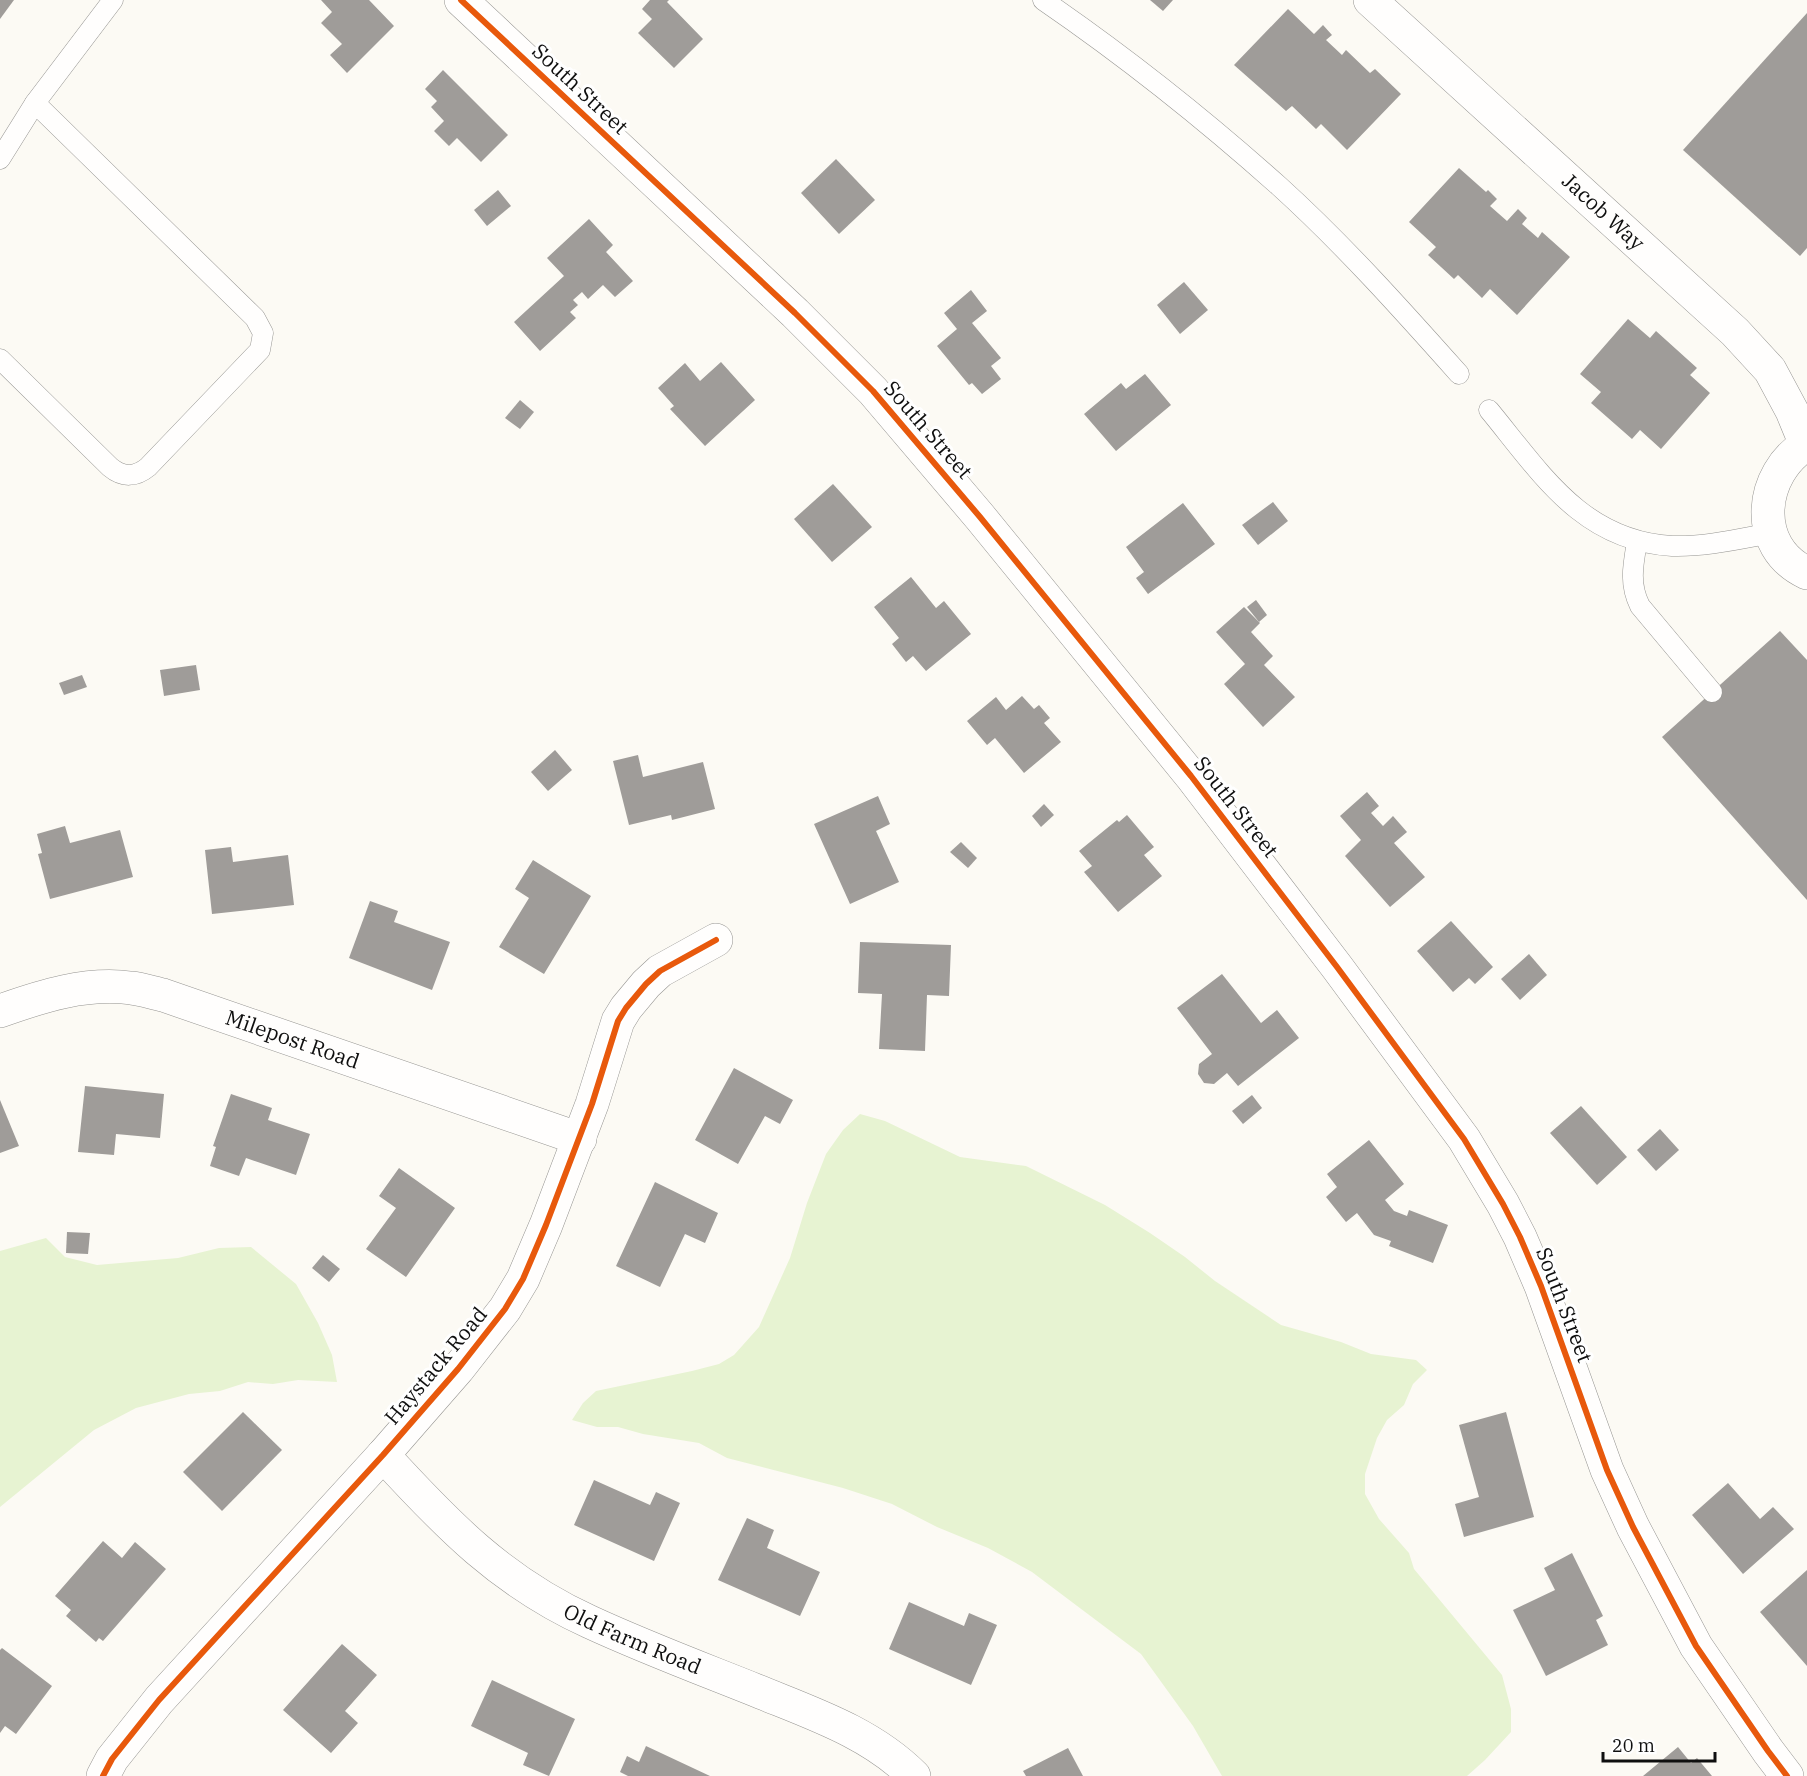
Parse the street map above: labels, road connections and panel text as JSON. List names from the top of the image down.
{
  "streets": {
    "street": [
      "South Street",
      "Jacob Way",
      "Milepost Road",
      "Haystack Road",
      "Old Farm Road"
    ]
  },
  "crossings": [
    ["Milepost Road", "Haystack Road"],
    ["Haystack Road", "Old Farm Road"]
  ],
  "scale_bar": "20 m"
}
